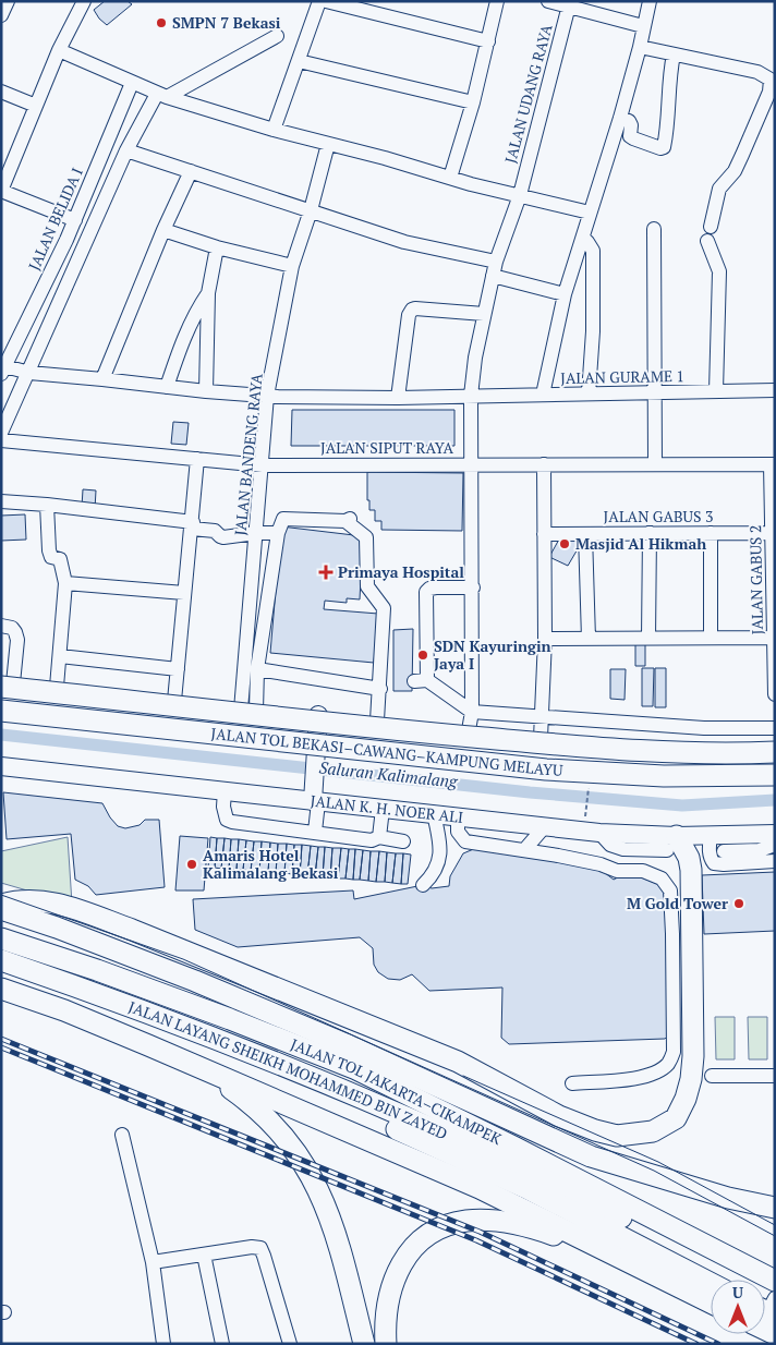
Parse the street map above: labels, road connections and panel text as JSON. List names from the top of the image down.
{
  "streets": {
    "highway": ["JALAN TOL BEKASI–CAWANG–KAMPUNG MELAYU", "JALAN LAYANG SHEIKH MOHAMMED BIN ZAYED", "JALAN TOL JAKARTA–CIKAMPEK"],
    "main road": ["JALAN K. H. NOER ALI"],
    "street": [
      "JALAN UDANG RAYA",
      "JALAN BELIDA I",
      "JALAN GURAME 1",
      "JALAN SIPUT RAYA",
      "JALAN BANDENG RAYA",
      "JALAN GABUS 3",
      "JALAN GABUS 2"
    ]
  },
  "crossings": [
    ["JALAN UDANG RAYA", "JALAN GURAME 1"],
    ["JALAN UDANG RAYA", "JALAN SIPUT RAYA"],
    ["JALAN BELIDA I", "JALAN GURAME 1"],
    ["JALAN GURAME 1", "JALAN BANDENG RAYA"],
    ["JALAN SIPUT RAYA", "JALAN BANDENG RAYA"],
    ["JALAN SIPUT RAYA", "JALAN GABUS 2"],
    ["JALAN GABUS 3", "JALAN GABUS 2"]
  ],
  "water": ["Saluran Kalimalang"],
  "places": {
    "other": [
      "SMPN 7 Bekasi",
      "Masjid Al Hikmah",
      "SDN Kayuringin Jaya I",
      "Amaris Hotel Kalimalang Bekasi",
      "M Gold Tower"
    ],
    "health": ["Primaya Hospital"]
  },
  "north": "top"
}
